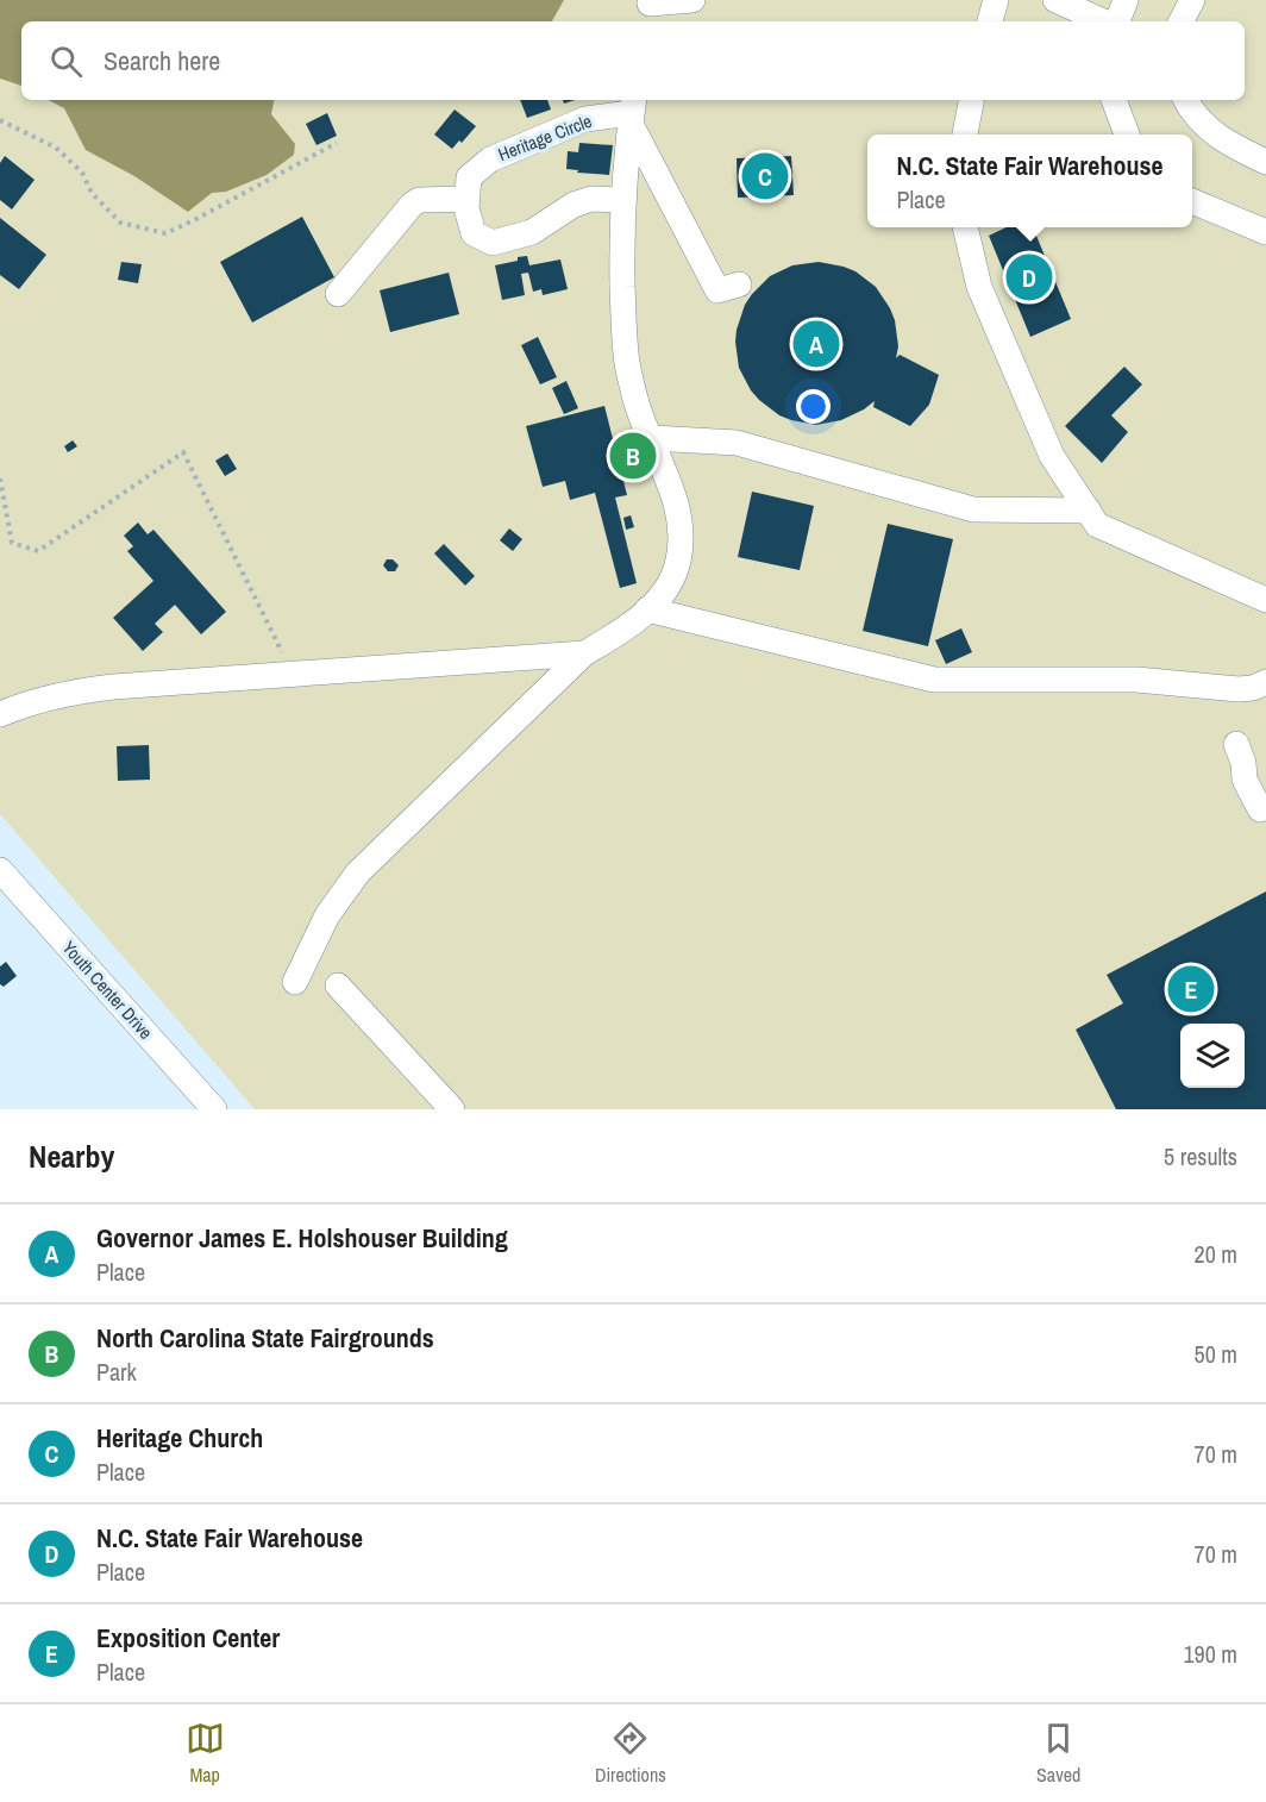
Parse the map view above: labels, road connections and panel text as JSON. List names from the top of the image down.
{
  "streets": {
    "street": ["Heritage Circle", "Youth Center Drive"]
  },
  "page": {
    "search": "Search here",
    "popup": ["N.C. State Fair Warehouse", "Place"],
    "pins": [
      "C",
      "D",
      "A",
      "B",
      "E"
    ],
    "heading": ["Nearby", "5 results"],
    "list": [
      {
        "mark": "A",
        "name": "Governor James E. Holshouser Building",
        "note": "Place",
        "value": "20 m"
      },
      {
        "mark": "B",
        "name": "North Carolina State Fairgrounds",
        "note": "Park",
        "value": "50 m"
      },
      {
        "mark": "C",
        "name": "Heritage Church",
        "note": "Place",
        "value": "70 m"
      },
      {
        "mark": "D",
        "name": "N.C. State Fair Warehouse",
        "note": "Place",
        "value": "70 m"
      },
      {
        "mark": "E",
        "name": "Exposition Center",
        "note": "Place",
        "value": "190 m"
      }
    ],
    "nav": ["Map", "Directions", "Saved"]
  }
}
